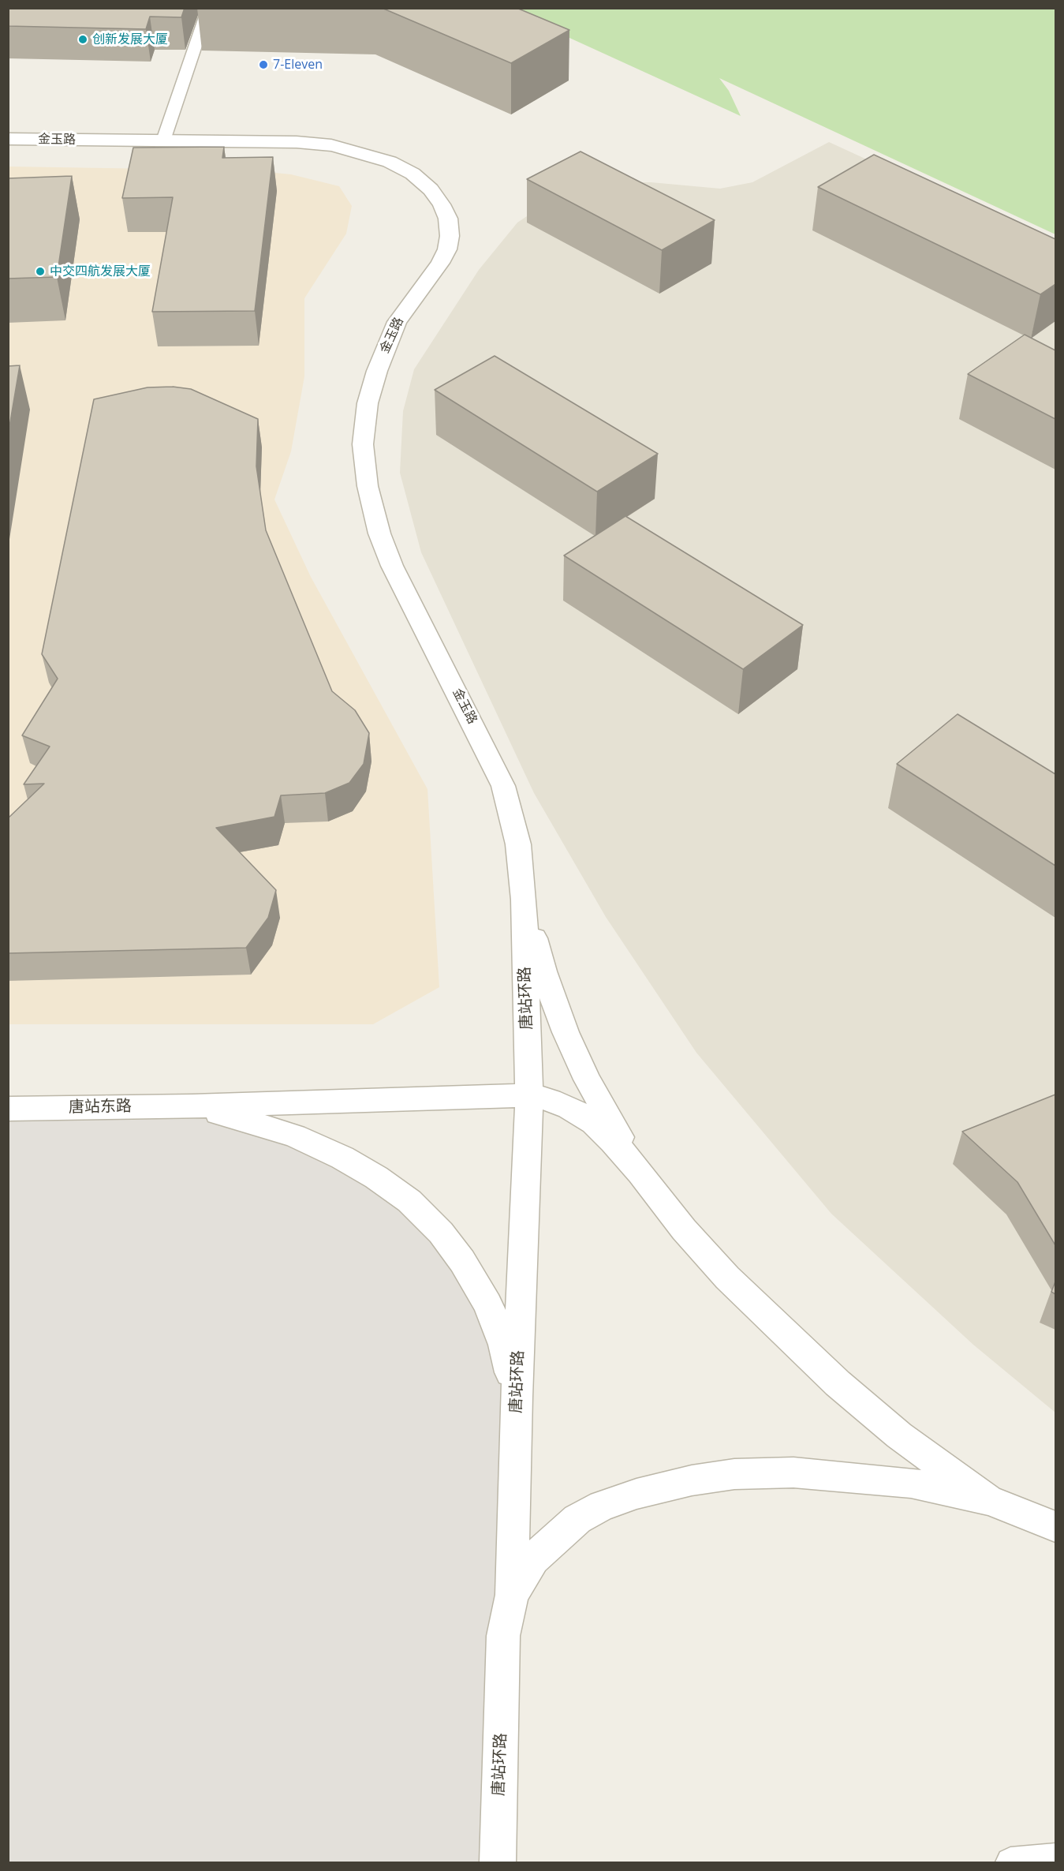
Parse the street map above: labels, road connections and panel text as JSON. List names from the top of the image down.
{
  "streets": {
    "street": ["金玉路", "唐站环路", "唐站东路"]
  },
  "crossings": [
    ["金玉路", "唐站环路"],
    ["唐站环路", "唐站东路"]
  ],
  "places": ["创新发展大厦", "7-Eleven", "中交四航发展大厦"]
}
